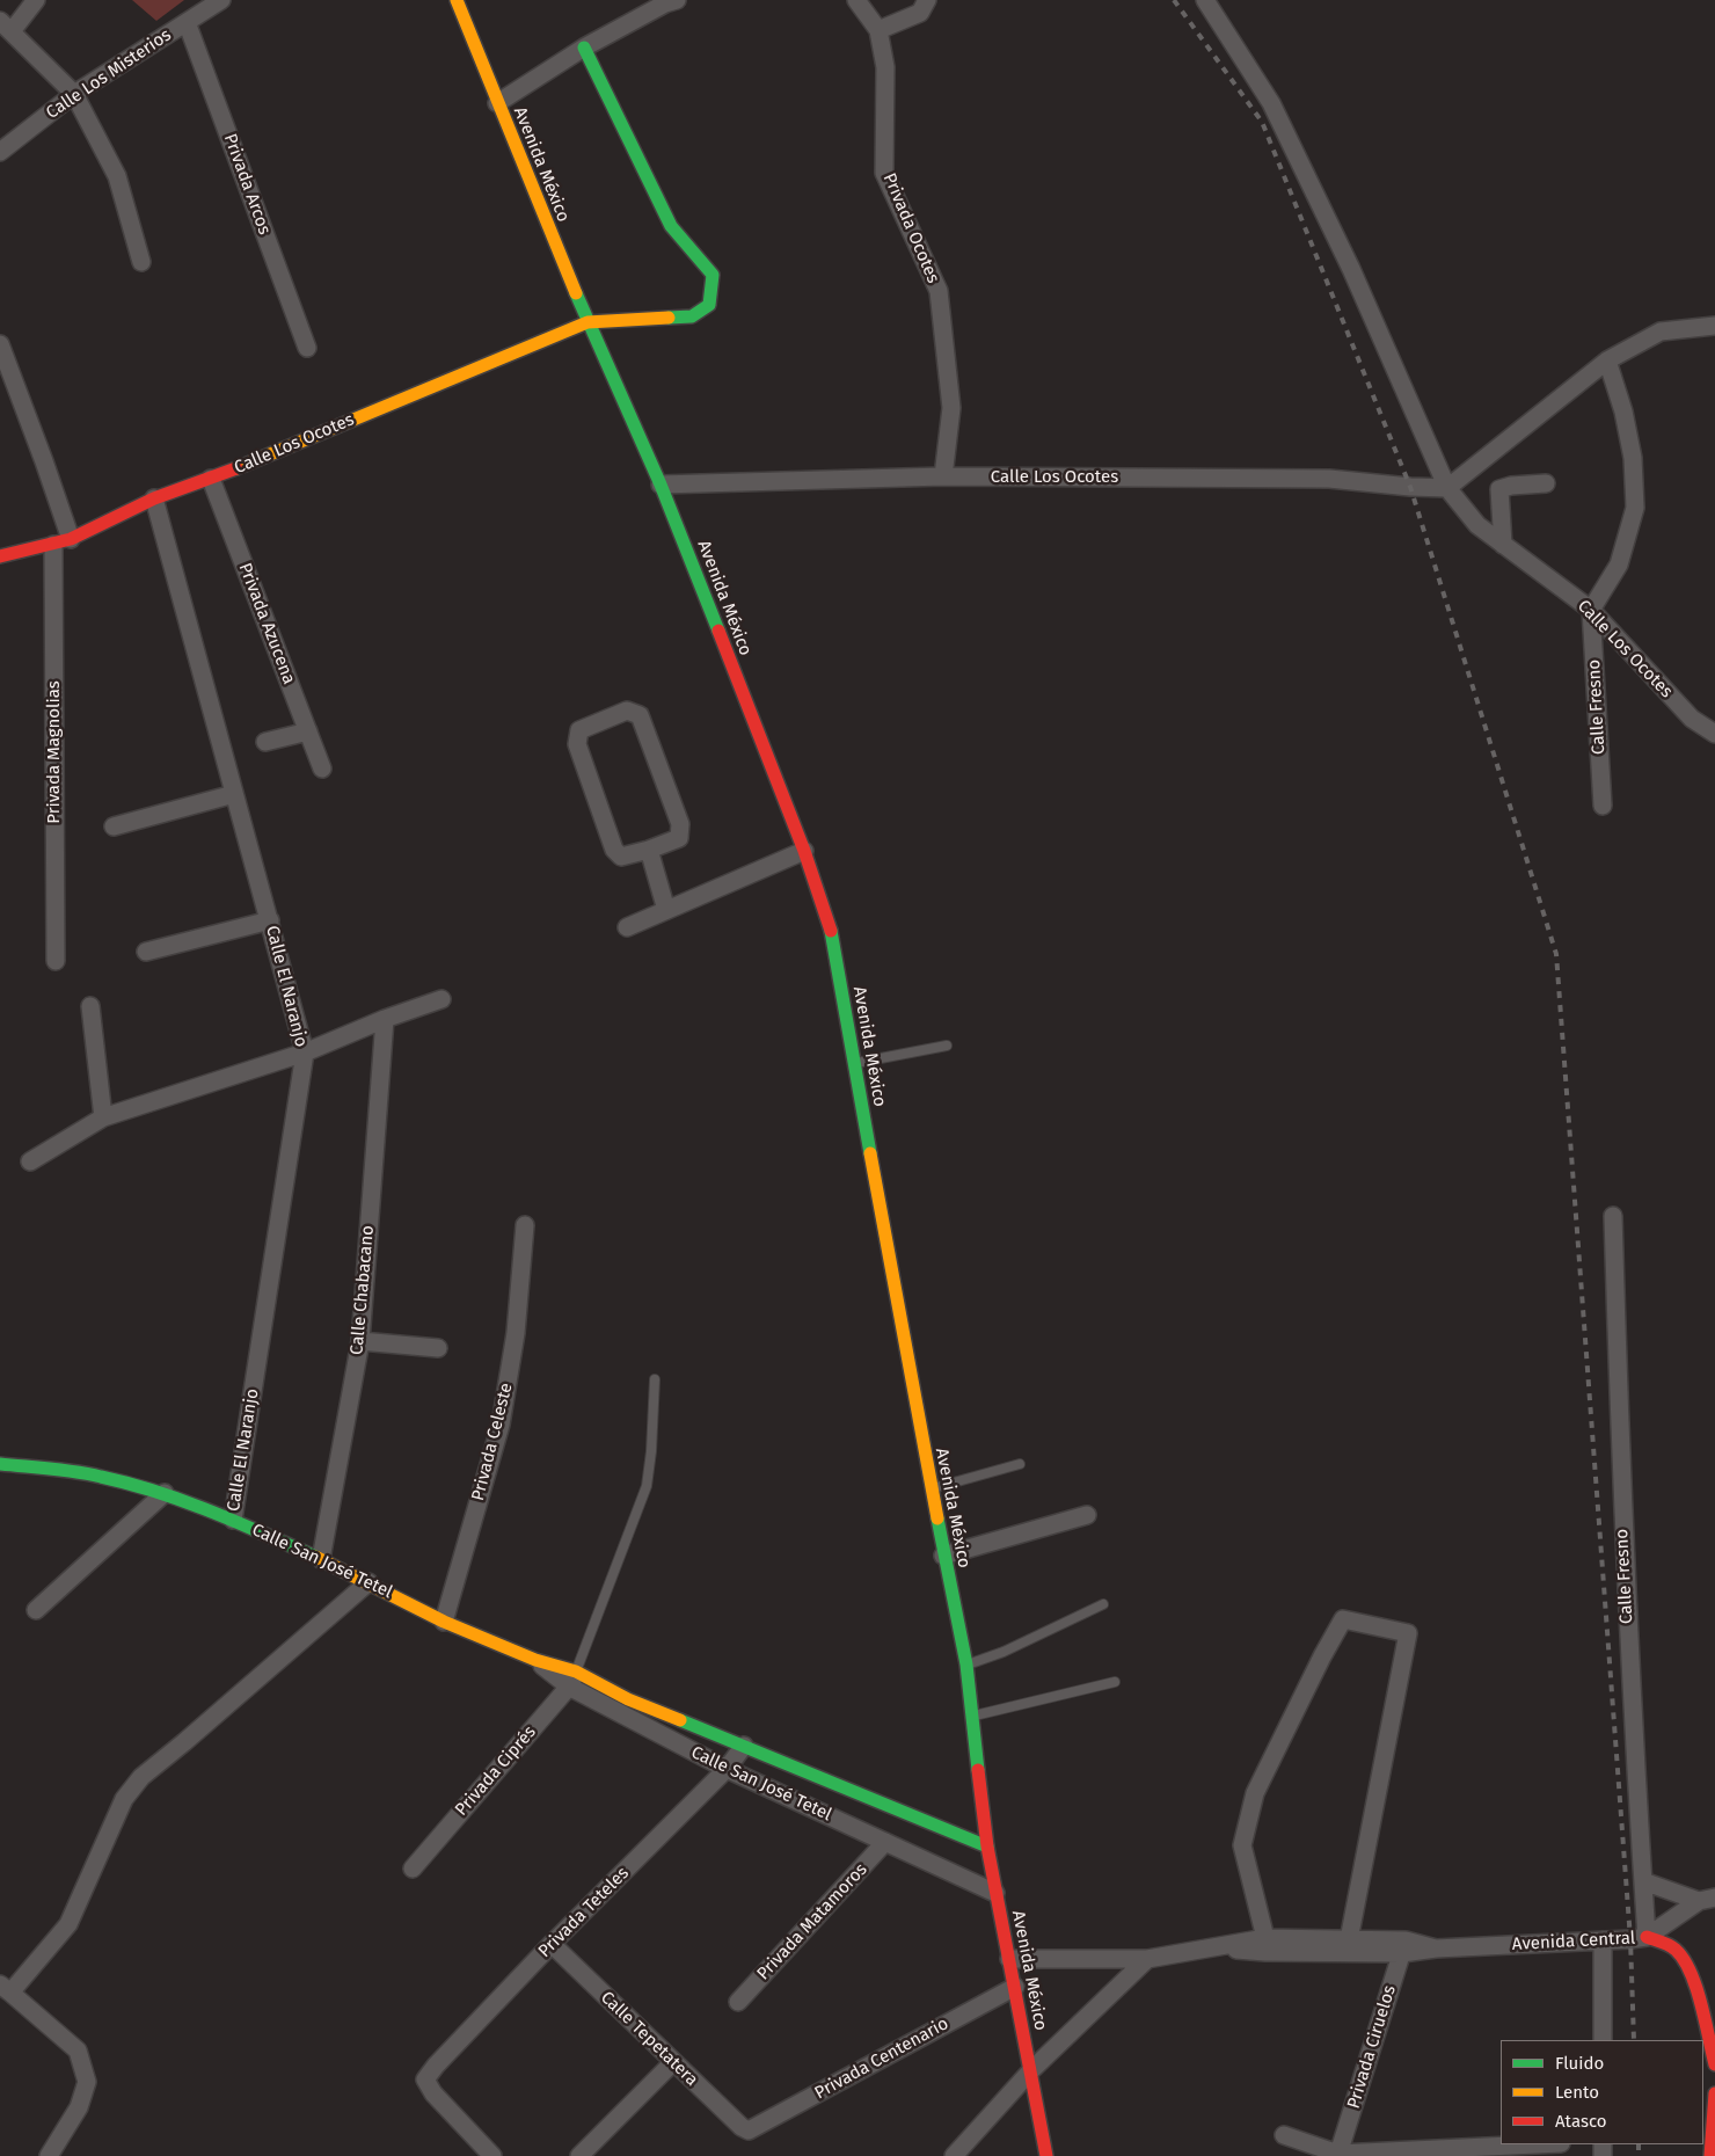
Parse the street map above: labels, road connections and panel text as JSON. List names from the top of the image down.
{
  "streets": {
    "street": [
      "Calle Los Misterios",
      "Avenida México",
      "Privada Arcos",
      "Privada Ocotes",
      "Calle Los Ocotes",
      "Privada Azucena",
      "Calle Fresno",
      "Privada Magnolias",
      "Calle El Naranjo",
      "Calle Chabacano",
      "Privada Celeste",
      "Calle San José Tetel",
      "Privada Ciprés",
      "Privada Teteles",
      "Privada Matamoros",
      "Avenida Central",
      "Calle Tepetatera",
      "Privada Ciruelos",
      "Privada Centenario"
    ]
  },
  "crossings": [
    ["Calle Los Misterios", "Privada Arcos"],
    ["Avenida México", "Calle Los Ocotes"],
    ["Avenida México", "Calle San José Tetel"],
    ["Avenida México", "Avenida Central"],
    ["Avenida México", "Privada Centenario"],
    ["Privada Ocotes", "Calle Los Ocotes"],
    ["Calle Los Ocotes", "Privada Azucena"],
    ["Calle Los Ocotes", "Calle Fresno"],
    ["Calle Los Ocotes", "Privada Magnolias"],
    ["Calle Los Ocotes", "Calle El Naranjo"],
    ["Calle Fresno", "Avenida Central"],
    ["Calle El Naranjo", "Calle San José Tetel"],
    ["Calle Chabacano", "Calle San José Tetel"],
    ["Privada Celeste", "Calle San José Tetel"],
    ["Calle San José Tetel", "Privada Ciprés"],
    ["Calle San José Tetel", "Privada Teteles"],
    ["Calle San José Tetel", "Privada Matamoros"],
    ["Privada Teteles", "Calle Tepetatera"],
    ["Avenida Central", "Privada Ciruelos"],
    ["Calle Tepetatera", "Privada Centenario"]
  ],
  "legend": ["Fluido", "Lento", "Atasco"]
}
